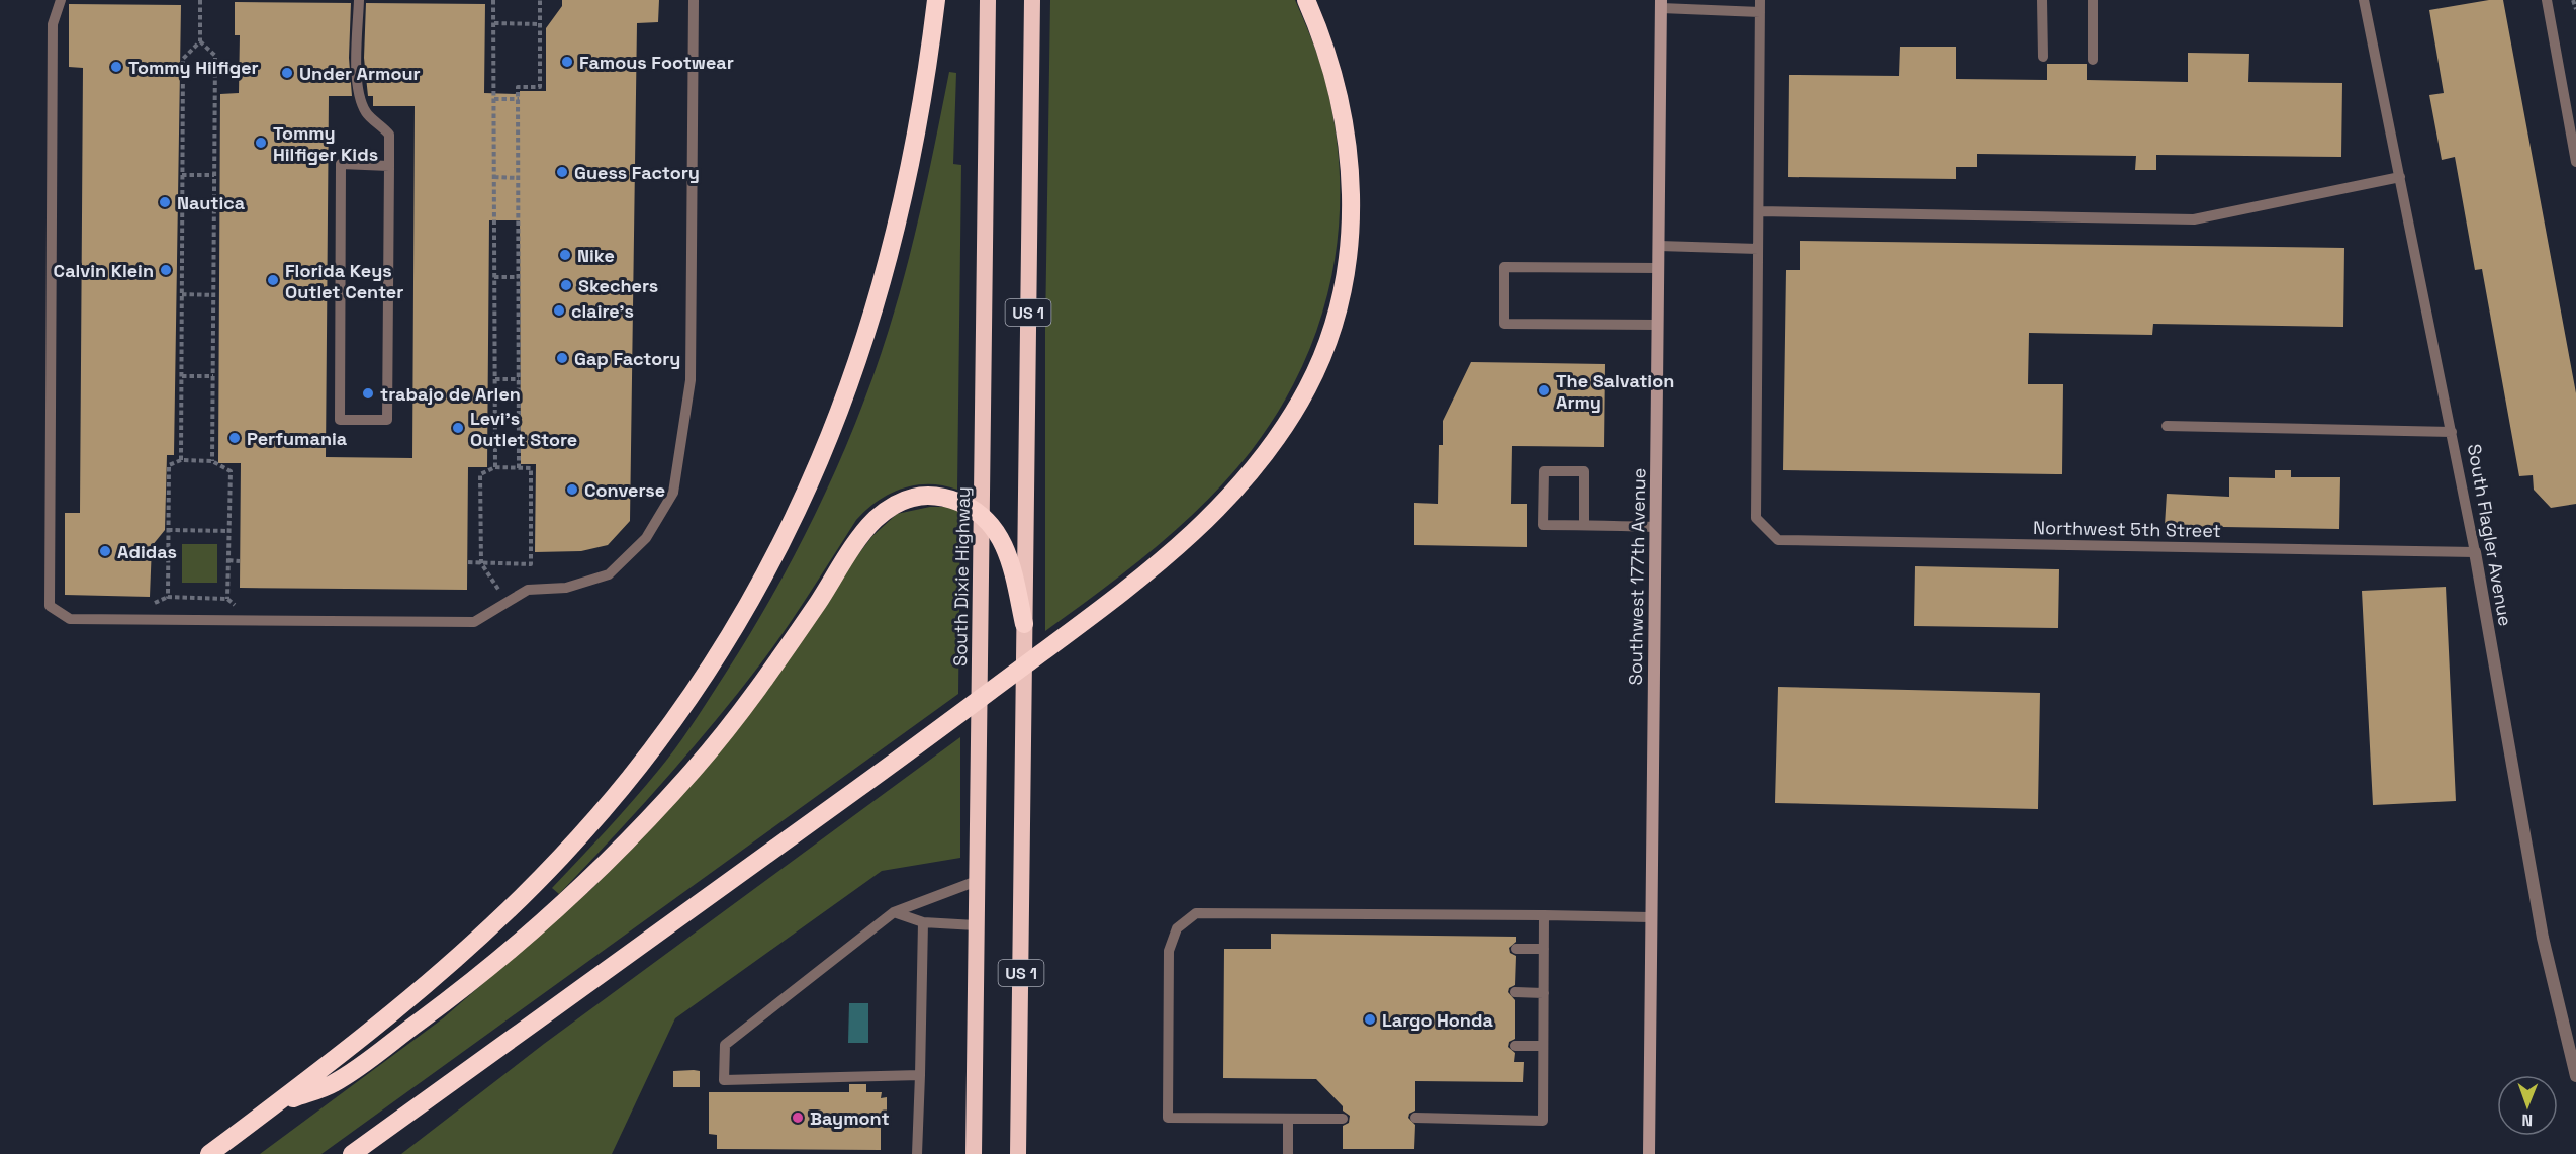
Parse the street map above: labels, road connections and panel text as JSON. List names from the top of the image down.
{
  "streets": {
    "highway": ["US 1", "South Dixie Highway"],
    "main road": ["Southwest 177th Avenue"],
    "street": ["South Flagler Avenue"],
    "lane": ["Northwest 5th Street"]
  },
  "crossings": [
    ["Northwest 5th Street", "South Flagler Avenue"]
  ],
  "places": [
    "Famous Footwear",
    "Tommy Hilfiger",
    "Under Armour",
    "Tommy Hilfiger Kids",
    "Guess Factory",
    "Nautica",
    "Nike",
    "Calvin Klein",
    "Florida Keys Outlet Center",
    "Skechers",
    "claire's",
    "Gap Factory",
    "The Salvation Army",
    "trabajo de Arlen",
    "Levi's Outlet Store",
    "Perfumania",
    "Converse",
    "Adidas",
    "Largo Honda",
    "Baymont"
  ],
  "north": "bottom"
}
